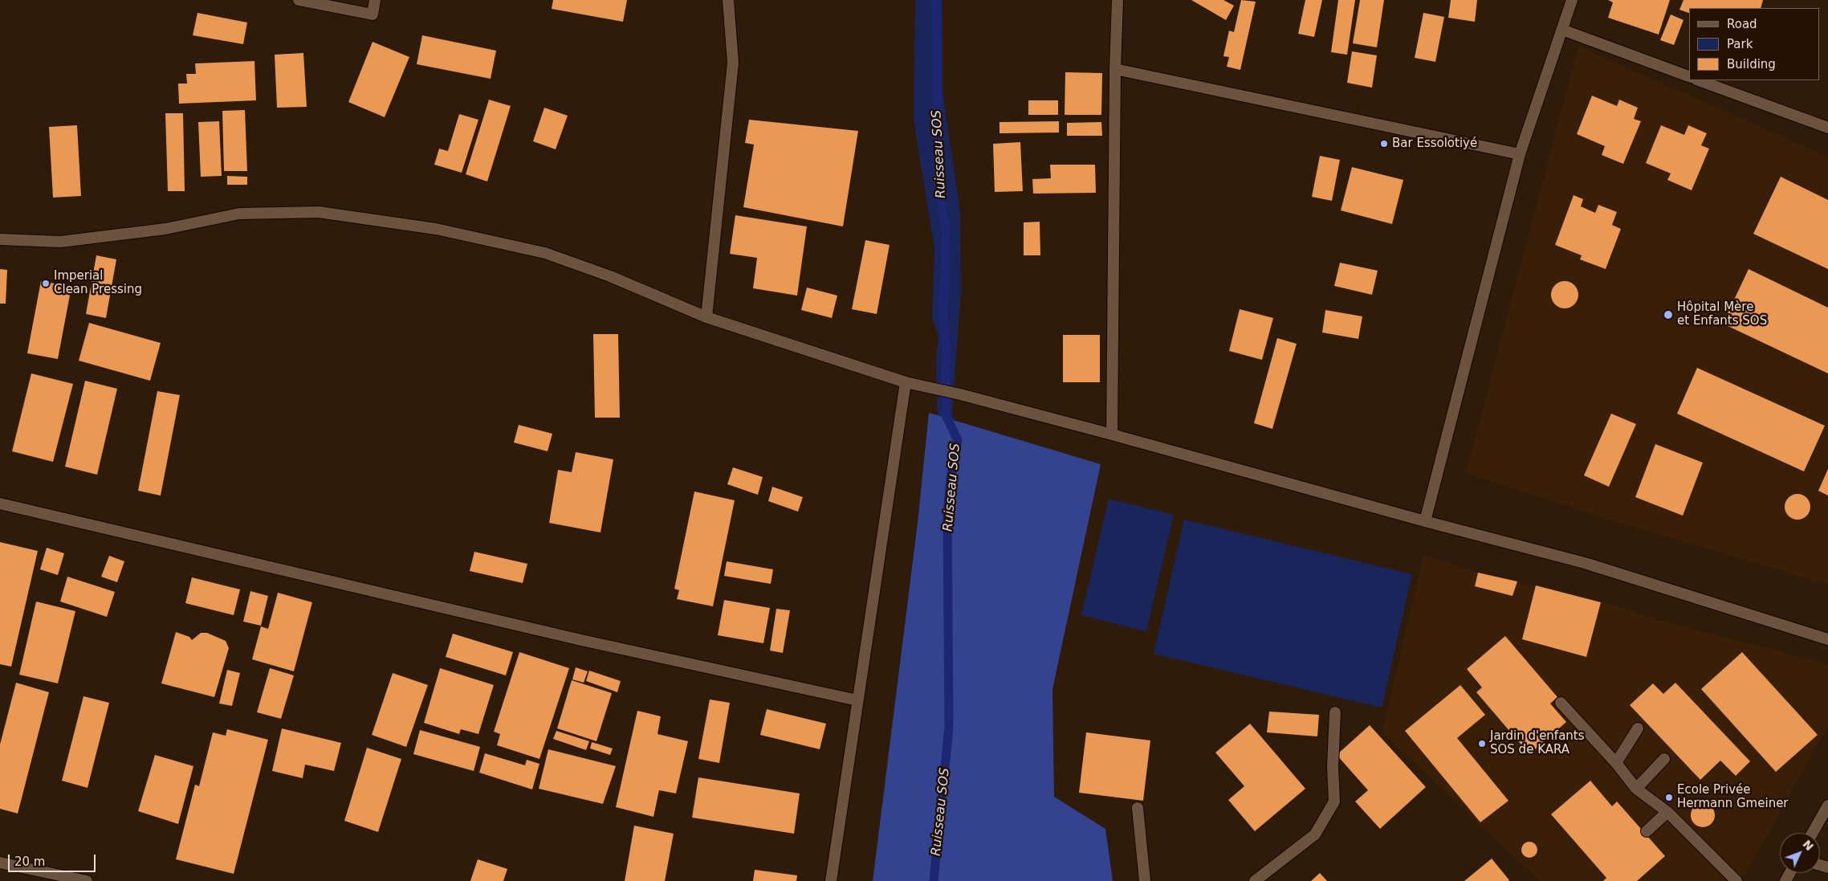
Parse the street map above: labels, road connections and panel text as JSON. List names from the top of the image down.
{
  "water": ["Ruisseau SOS"],
  "places": [
    "Bar Essolotiyé",
    "Imperial Clean Pressing",
    "Hôpital Mère et Enfants SOS",
    "Jardin d'enfants SOS de KARA",
    "Ecole Privée Hermann Gmeiner"
  ],
  "legend": ["Road", "Park", "Building"],
  "scale_bar": "20 m",
  "north": "top right"
}
